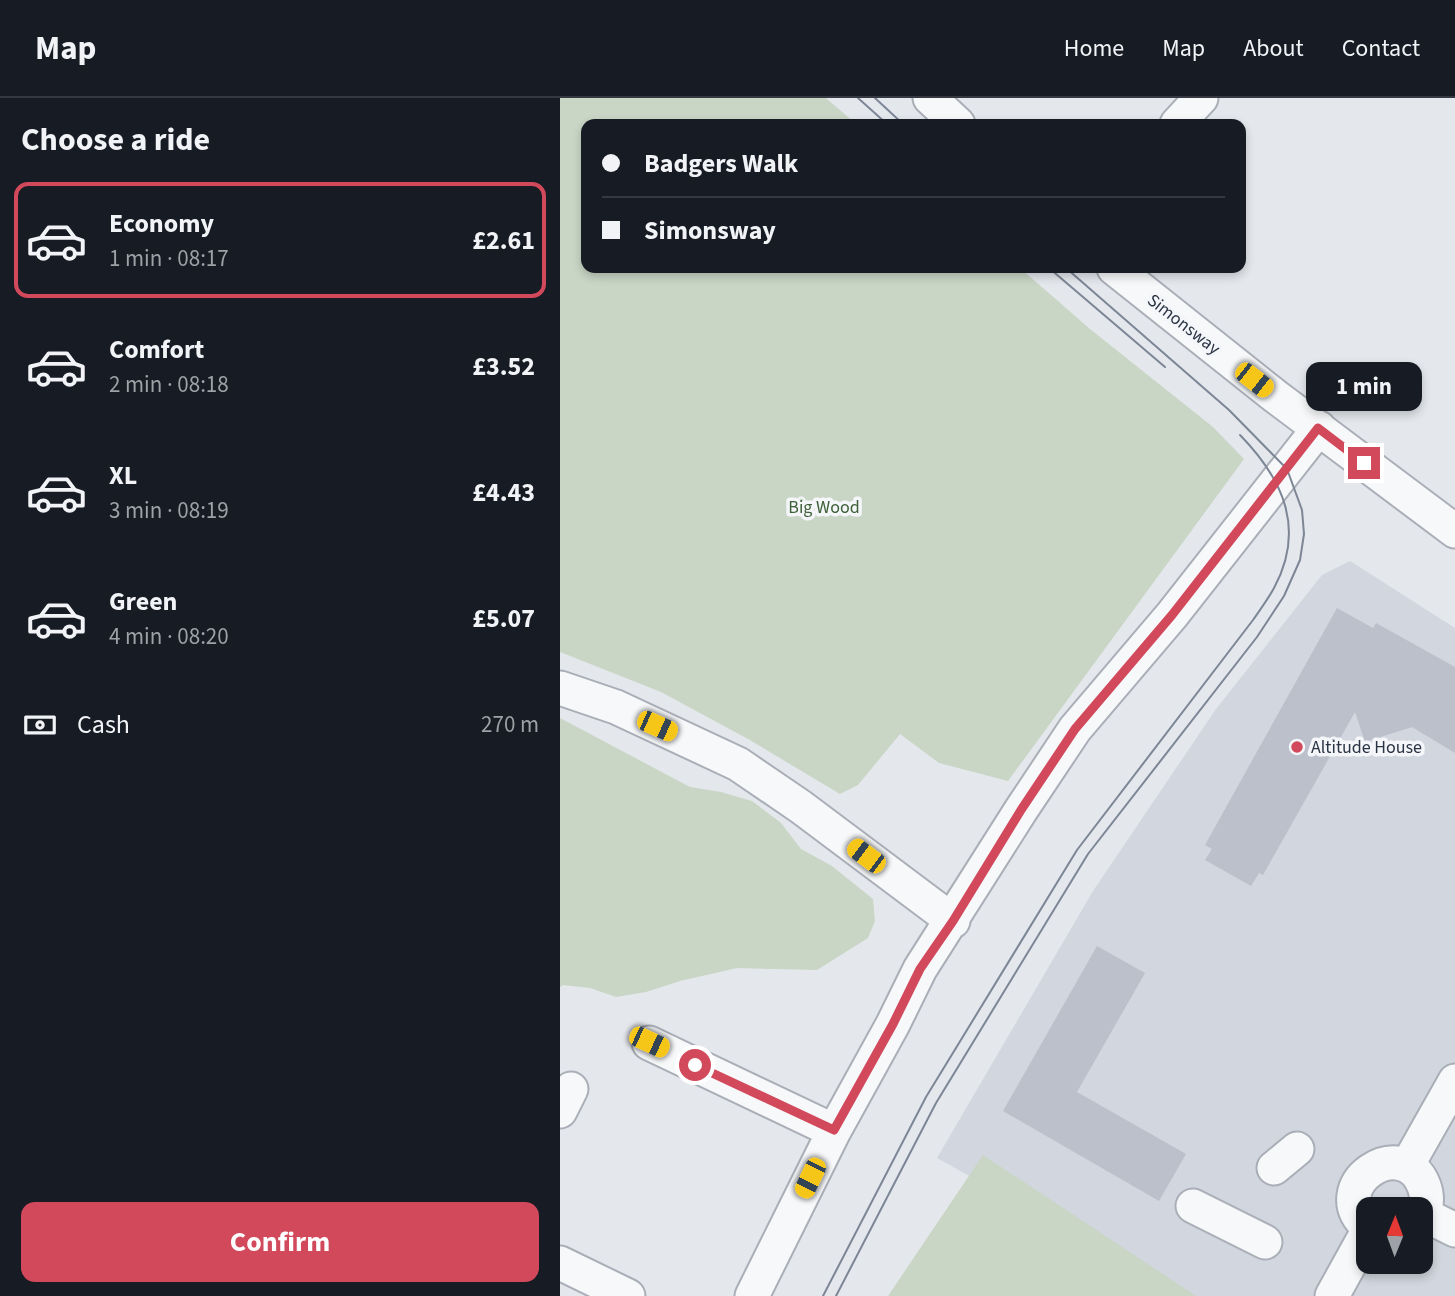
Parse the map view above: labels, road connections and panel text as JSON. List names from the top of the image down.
{
  "streets": {
    "street": ["Simonsway"]
  },
  "parks": ["Big Wood"],
  "places": ["Altitude House"],
  "north": "top",
  "page": {
    "header": "Map",
    "nav": [
      "Home",
      "Map",
      "About",
      "Contact"
    ],
    "heading": "Choose a ride",
    "banner": ["Badgers Walk", "Simonsway"],
    "list": [
      {
        "name": "Economy",
        "note": "1 min · 08:17",
        "value": "£2.61"
      },
      {
        "name": "Comfort",
        "note": "2 min · 08:18",
        "value": "£3.52"
      },
      {
        "name": "XL",
        "note": "3 min · 08:19",
        "value": "£4.43"
      },
      {
        "name": "Green",
        "note": "4 min · 08:20",
        "value": "£5.07"
      }
    ],
    "bubble": "1 min",
    "pay": ["Cash", "270 m"],
    "buttons": "Confirm"
  }
}
